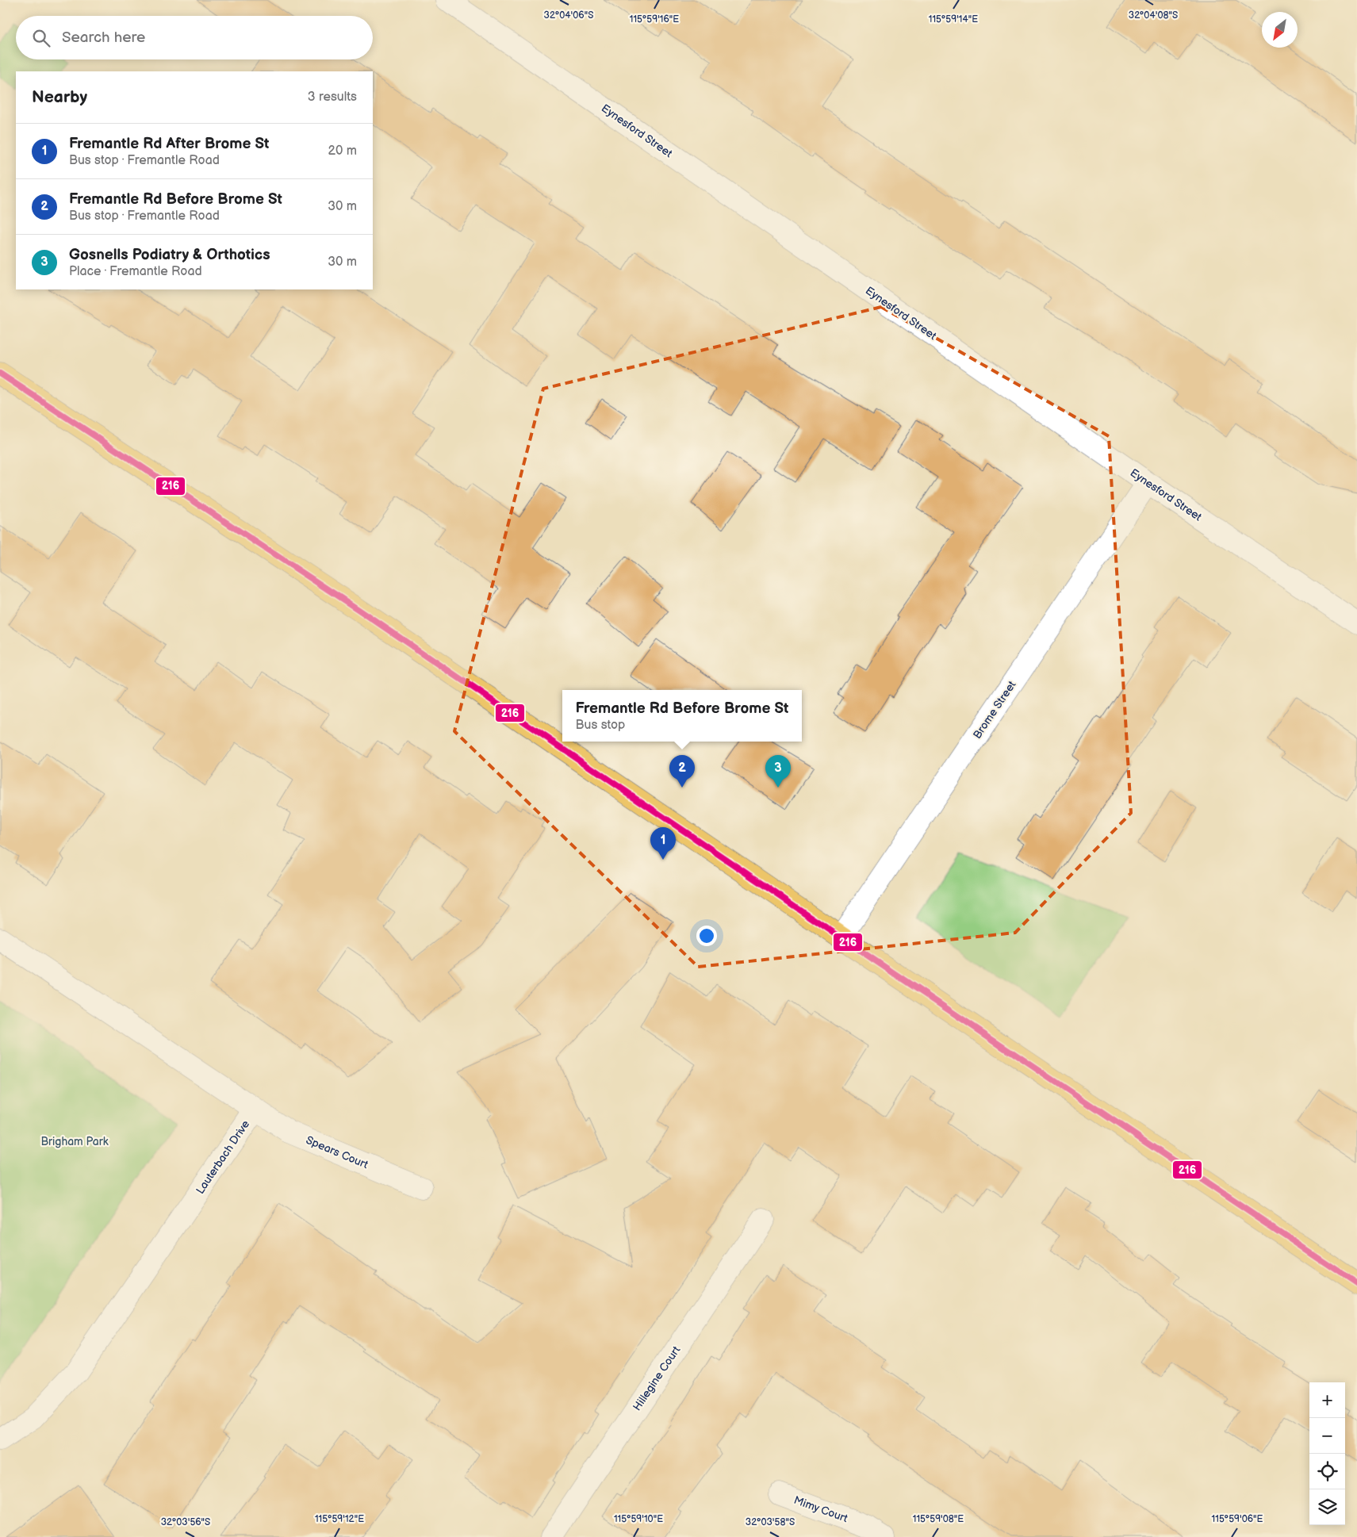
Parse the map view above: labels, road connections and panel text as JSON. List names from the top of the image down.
{
  "streets": {
    "street": [
      "Eynesford Street",
      "Brome Street",
      "Spears Court",
      "Lauterbach Drive",
      "Hillegine Court",
      "Mimy Court"
    ]
  },
  "crossings": [
    ["Eynesford Street", "Brome Street"],
    ["Spears Court", "Lauterbach Drive"]
  ],
  "parks": ["Brigham Park"],
  "lines": ["transit line 216"],
  "north": "bottom left",
  "page": {
    "search": "Search here",
    "heading": ["Nearby", "3 results"],
    "list": [
      {
        "mark": "1",
        "name": "Fremantle Rd After Brome St",
        "note": "Bus stop · Fremantle Road",
        "value": "20 m"
      },
      {
        "mark": "2",
        "name": "Fremantle Rd Before Brome St",
        "note": "Bus stop · Fremantle Road",
        "value": "30 m"
      },
      {
        "mark": "3",
        "name": "Gosnells Podiatry & Orthotics",
        "note": "Place · Fremantle Road",
        "value": "30 m"
      }
    ],
    "popup": ["Fremantle Rd Before Brome St", "Bus stop"],
    "pins": ["2", "3", "1"],
    "map_buttons": ["+", "−"]
  },
  "coordinates": [
    "32°04'06\"S",
    "32°04'08\"S",
    "115°59'16\"E",
    "115°59'14\"E",
    "115°59'12\"E",
    "115°59'10\"E",
    "115°59'08\"E",
    "115°59'06\"E",
    "32°03'56\"S",
    "32°03'58\"S"
  ]
}
